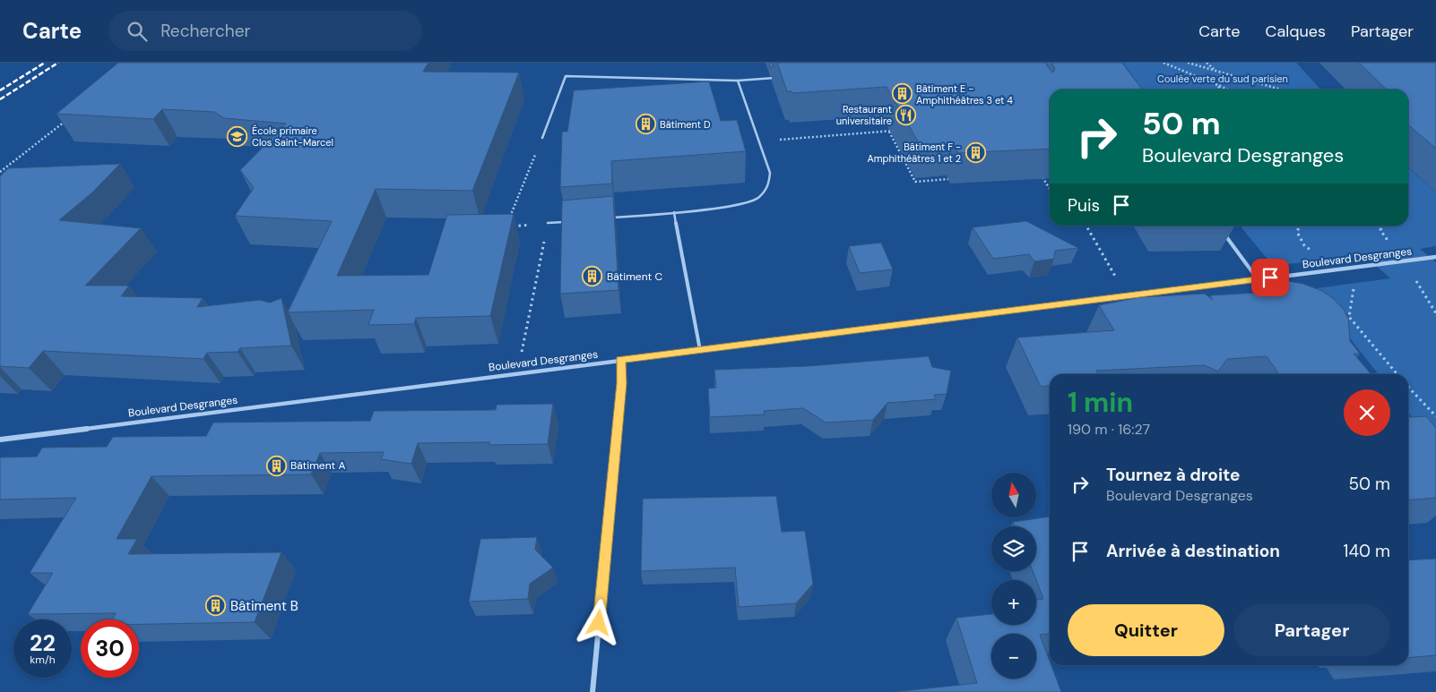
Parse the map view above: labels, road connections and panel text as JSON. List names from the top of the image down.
{
  "streets": {
    "street": ["Boulevard Desgranges"]
  },
  "parks": ["Coulée verte du sud parisien"],
  "places": {
    "building": [
      "Bâtiment E - Amphithéâtres 3 et 4",
      "Bâtiment D",
      "Bâtiment F - Amphithéâtres 1 et 2",
      "Bâtiment C",
      "Bâtiment A",
      "Bâtiment B"
    ],
    "restaurant": ["Restaurant universitaire"],
    "school or university": ["École primaire Clos Saint-Marcel"]
  },
  "north": "top",
  "page": {
    "header": "Carte",
    "search": "Rechercher",
    "nav": ["Carte", "Calques", "Partager"],
    "turn": ["50 m", "Boulevard Desgranges"],
    "then": "Puis",
    "heading": ["1 min", "190 m · 16:27"],
    "list": [
      {
        "name": "Tournez à droite",
        "note": "Boulevard Desgranges",
        "value": "50 m"
      },
      {
        "name": "Arrivée à destination",
        "value": "140 m"
      }
    ],
    "map_buttons": ["+", "−"],
    "buttons": ["Quitter", "Partager"],
    "speed": "22 km/h",
    "limit": "30"
  }
}
